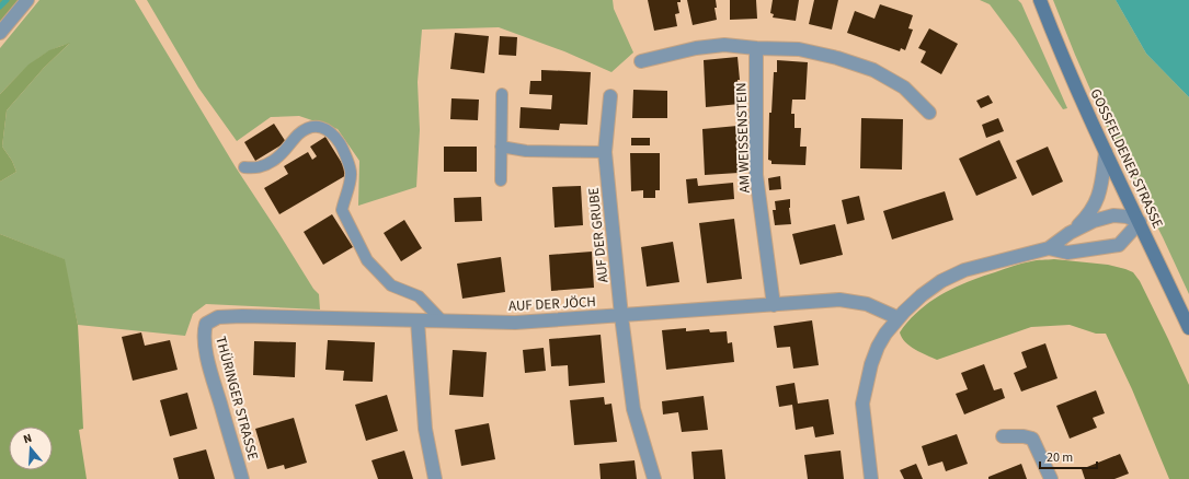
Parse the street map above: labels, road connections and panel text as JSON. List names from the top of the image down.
{
  "streets": {
    "main road": ["GOSSFELDENER STRASSE"],
    "street": [
      "AM WEISSENSTEIN",
      "AUF DER GRUBE",
      "AUF DER JÖCH",
      "THÜRINGER STRASSE"
    ]
  },
  "crossings": [
    ["AM WEISSENSTEIN", "AUF DER JÖCH"],
    ["AUF DER GRUBE", "AUF DER JÖCH"],
    ["AUF DER JÖCH", "THÜRINGER STRASSE"]
  ],
  "scale_bar": "20 m",
  "north": "top"
}
